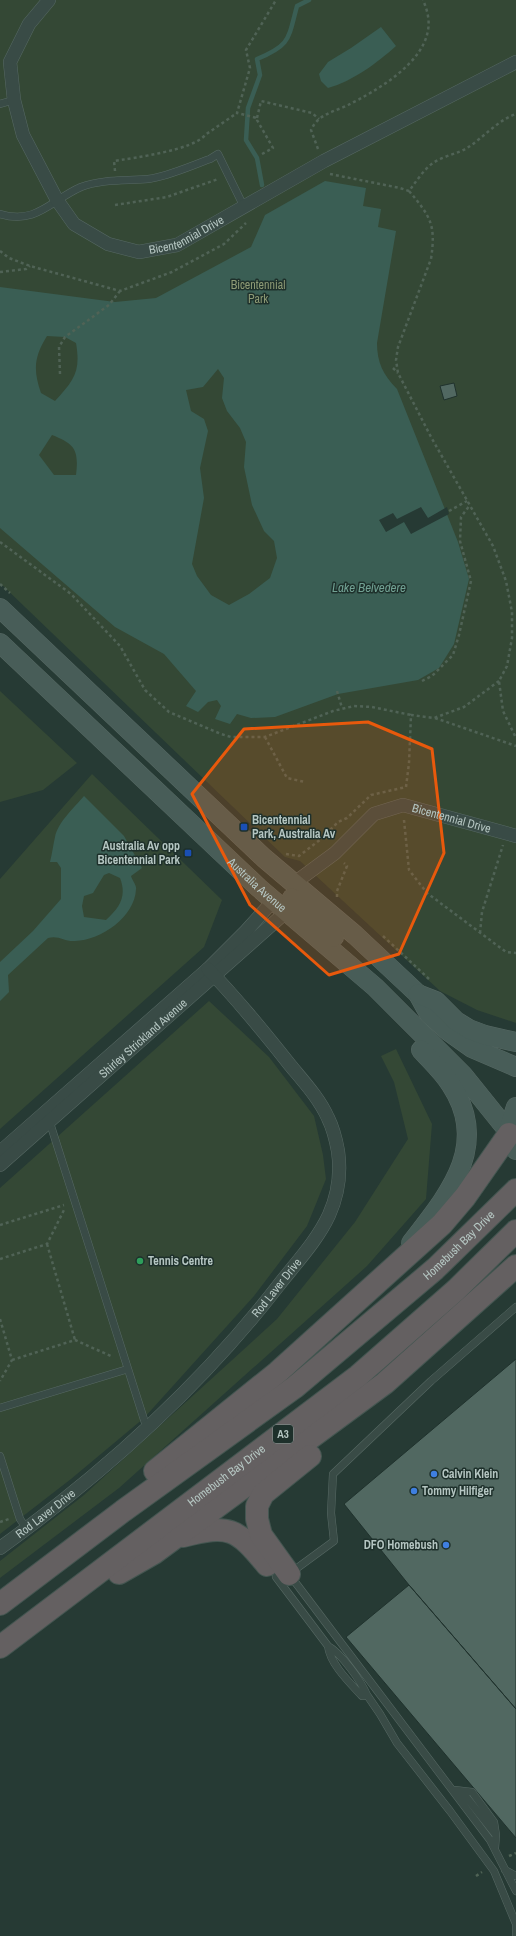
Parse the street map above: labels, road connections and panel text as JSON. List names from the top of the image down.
{
  "streets": {
    "highway": ["Homebush Bay Drive", "A3"],
    "main road": ["Australia Avenue"],
    "street": ["Bicentennial Drive", "Shirley Strickland Avenue", "Rod Laver Drive"]
  },
  "crossings": [
    ["Bicentennial Drive", "Australia Avenue"],
    ["Australia Avenue", "Shirley Strickland Avenue"],
    ["Shirley Strickland Avenue", "Rod Laver Drive"]
  ],
  "water": ["Lake Belvedere"],
  "parks": ["Bicentennial Park"],
  "places": {
    "transit": ["Bicentennial Park, Australia Av", "Australia Av opp Bicentennial Park"],
    "other": [
      "Tennis Centre",
      "Calvin Klein",
      "Tommy Hilfiger",
      "DFO Homebush"
    ]
  }
}
